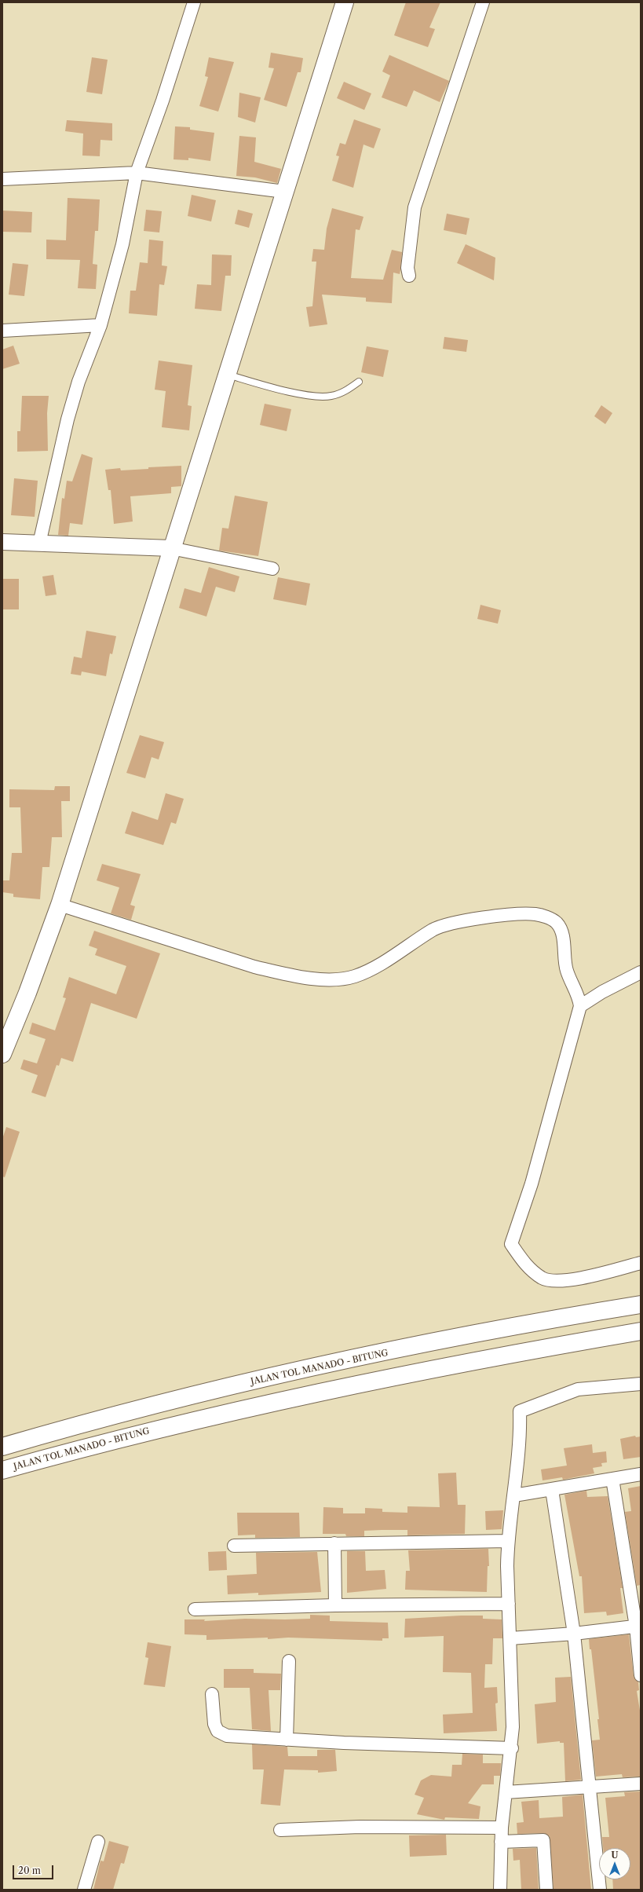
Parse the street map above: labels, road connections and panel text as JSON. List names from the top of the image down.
{
  "streets": {
    "highway": ["JALAN TOL MANADO - BITUNG"]
  },
  "scale_bar": "20 m",
  "north": "top"
}
